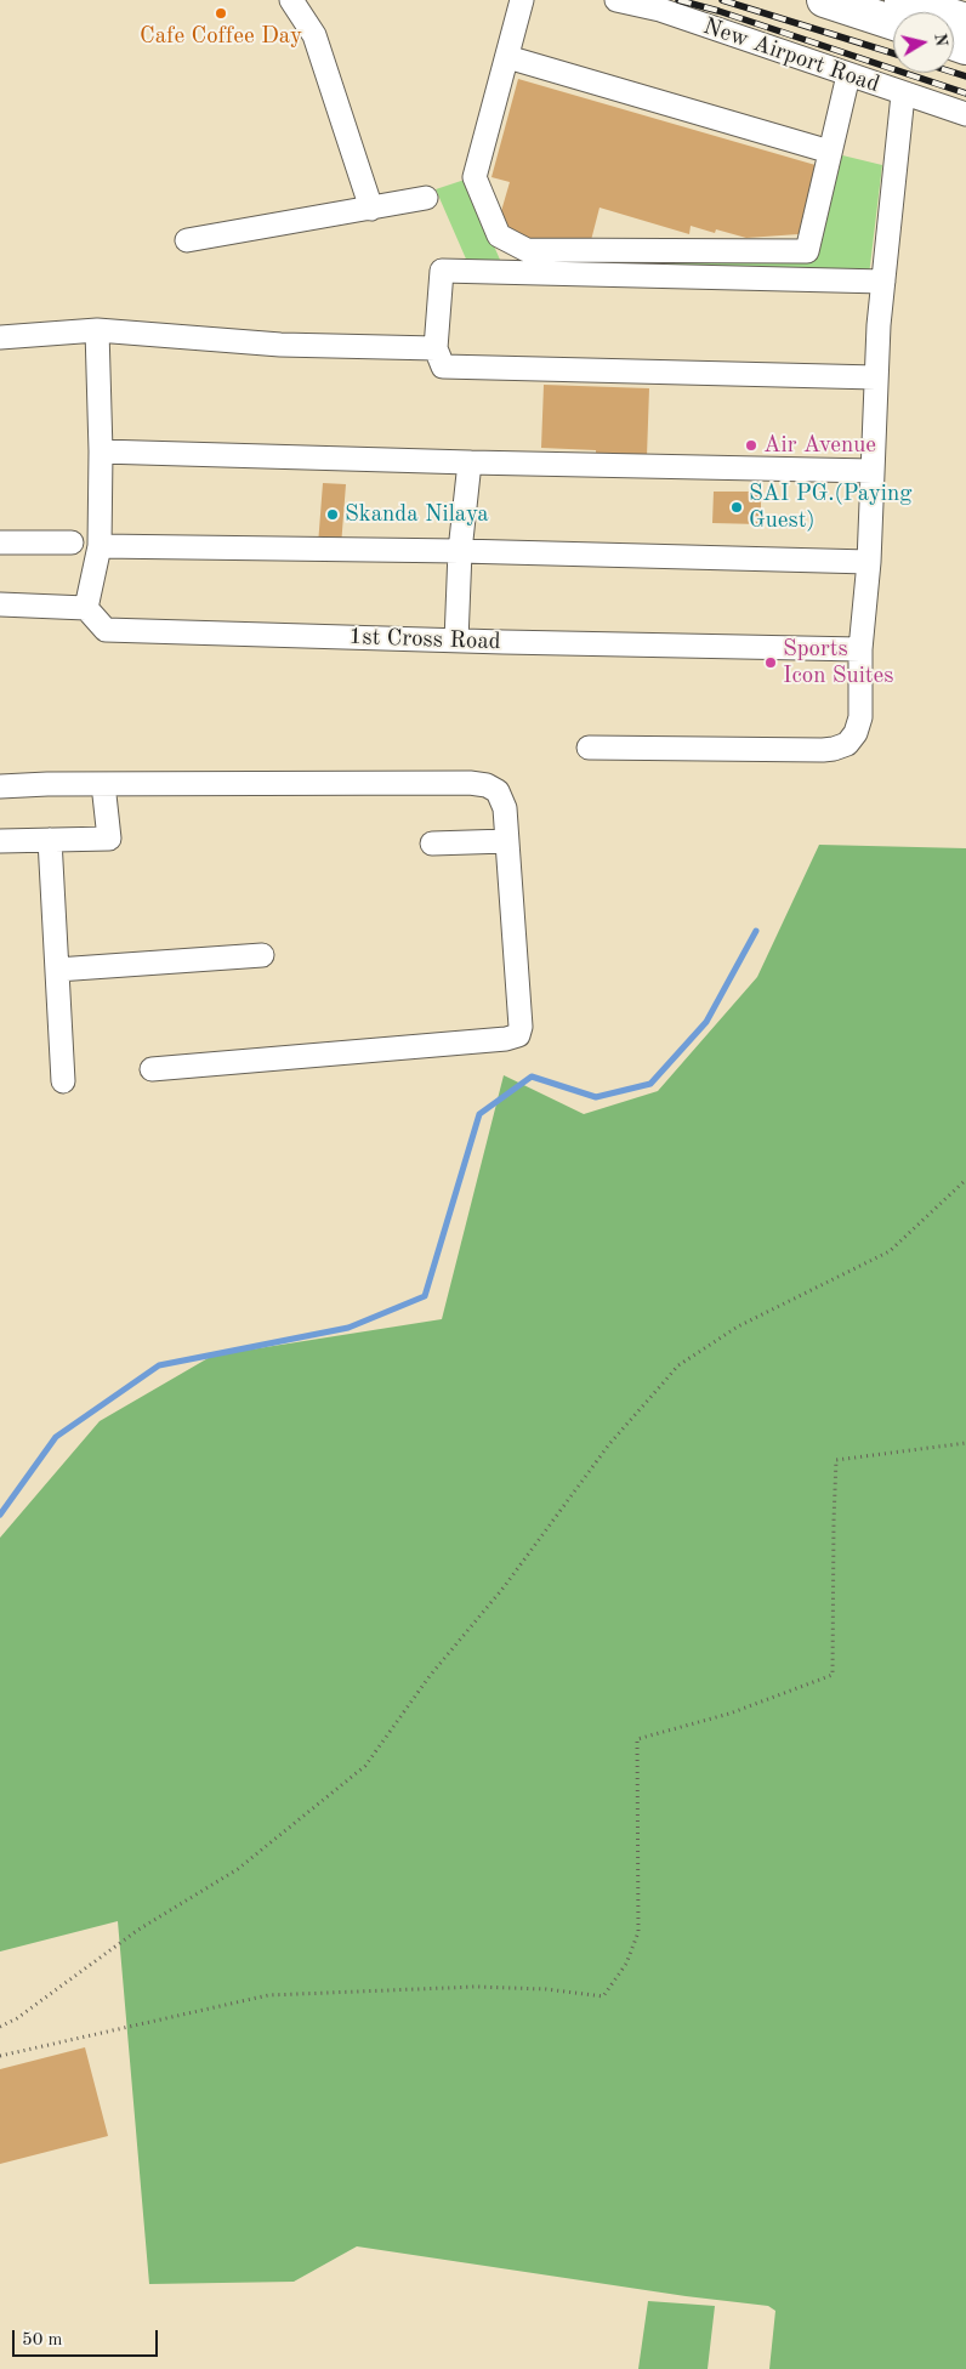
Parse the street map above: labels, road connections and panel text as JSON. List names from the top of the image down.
{
  "streets": {
    "street": ["New Airport Road", "1st Cross Road"]
  },
  "places": [
    "Cafe Coffee Day",
    "Air Avenue",
    "SAI PG.(Paying Guest)",
    "Skanda Nilaya",
    "Sports Icon Suites"
  ],
  "scale_bar": "50 m",
  "north": "right"
}
